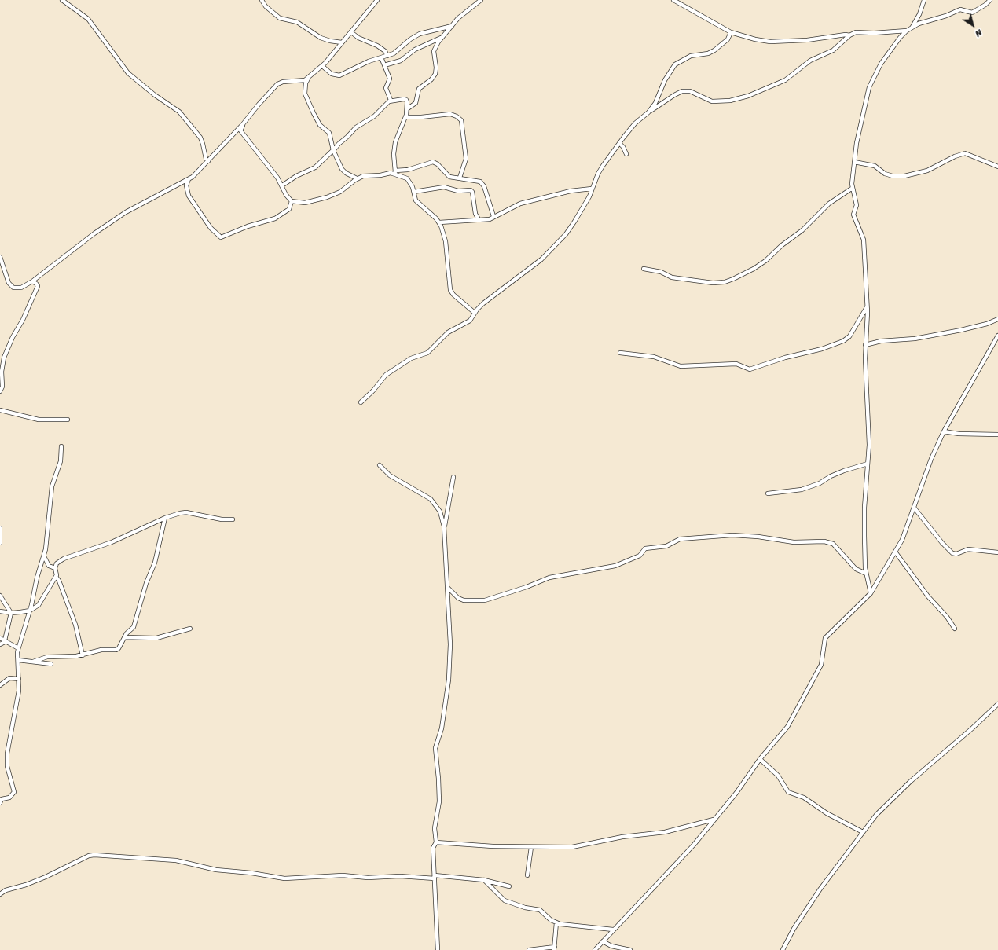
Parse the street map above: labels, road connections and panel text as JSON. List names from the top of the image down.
{
  "north": "bottom right"
}
